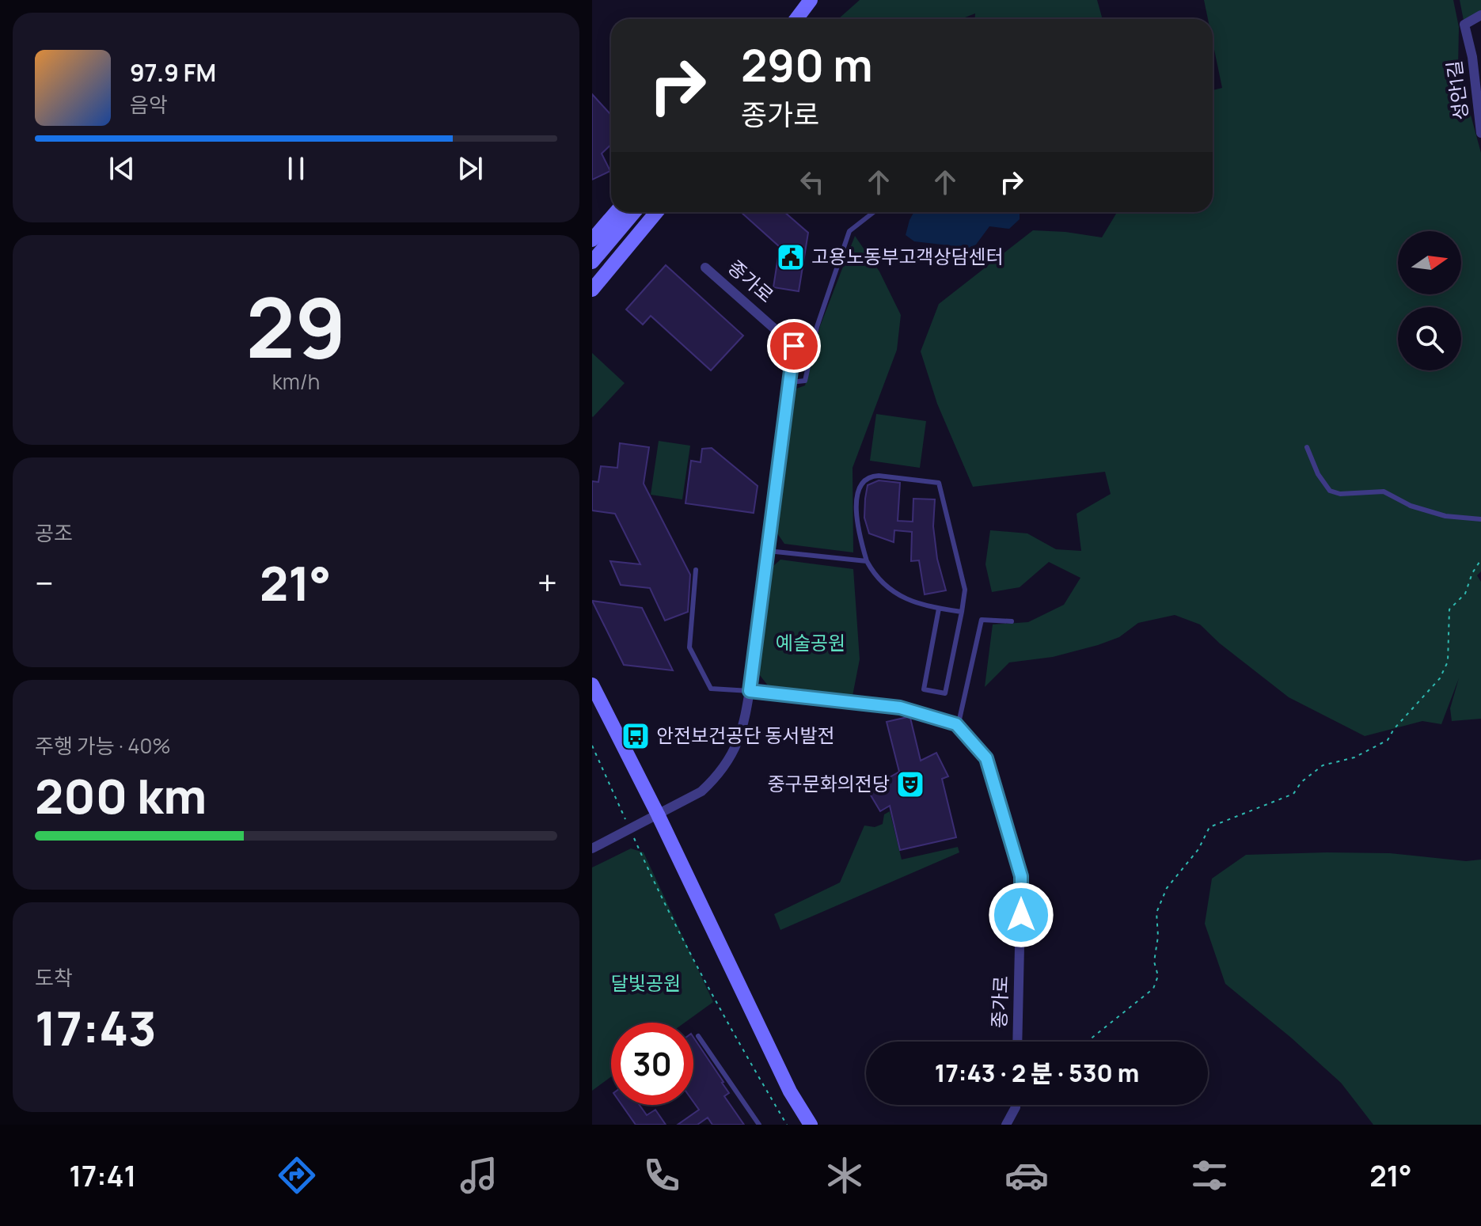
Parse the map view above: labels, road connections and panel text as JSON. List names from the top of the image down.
{
  "streets": {
    "street": ["성안1길", "종가로"]
  },
  "parks": ["예술공원", "달빛공원"],
  "places": {
    "public building": ["고용노동부고객상담센터"],
    "bus stop": ["안전보건공단 동서발전"],
    "theatre": ["중구문화의전당"]
  },
  "north": "right",
  "page": {
    "turn": ["290 m", "종가로"],
    "song": ["97.9 FM", "음악"],
    "tile": [
      ["29", "km/h"],
      "공조",
      ["주행 가능 · 40%", "200 km"],
      ["도착", "17:43"]
    ],
    "heat": ["−", "21°", "+"],
    "limit": "30",
    "trip": "17:43 · 2 분 · 530 m",
    "tabs": ["17:41", "21°"]
  }
}
